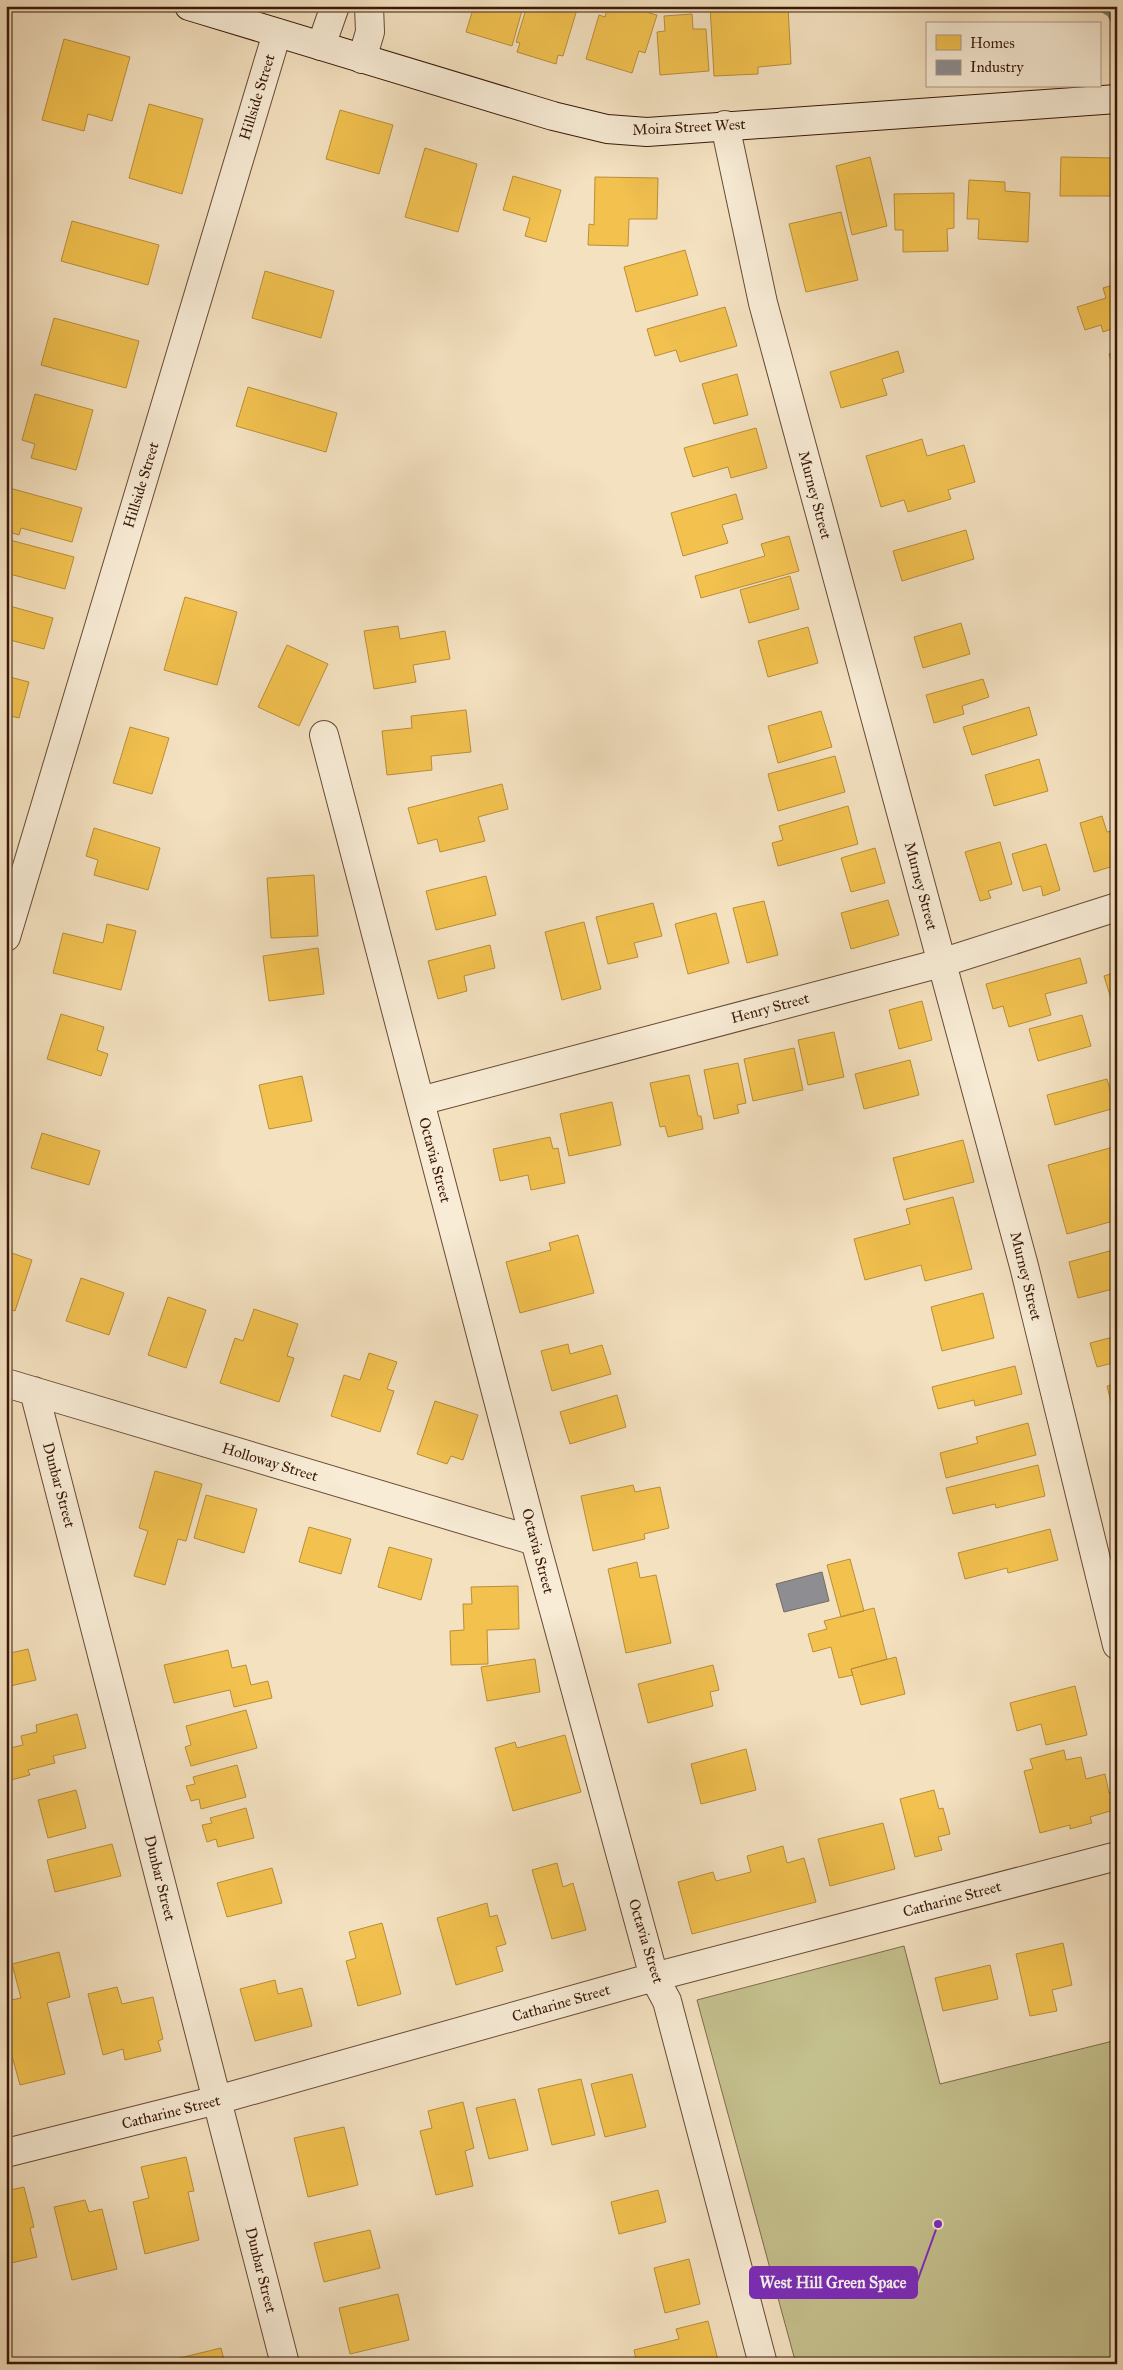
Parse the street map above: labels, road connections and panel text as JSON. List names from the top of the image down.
{
  "streets": {
    "street": [
      "Hillside Street",
      "Moira Street West",
      "Murney Street",
      "Henry Street",
      "Octavia Street",
      "Holloway Street",
      "Dunbar Street",
      "Catharine Street"
    ]
  },
  "crossings": [
    ["Hillside Street", "Moira Street West"],
    ["Moira Street West", "Murney Street"],
    ["Murney Street", "Henry Street"],
    ["Henry Street", "Octavia Street"],
    ["Octavia Street", "Holloway Street"],
    ["Octavia Street", "Catharine Street"],
    ["Holloway Street", "Dunbar Street"],
    ["Dunbar Street", "Catharine Street"]
  ],
  "places": ["West Hill Green Space"],
  "legend": ["Homes", "Industry"]
}
